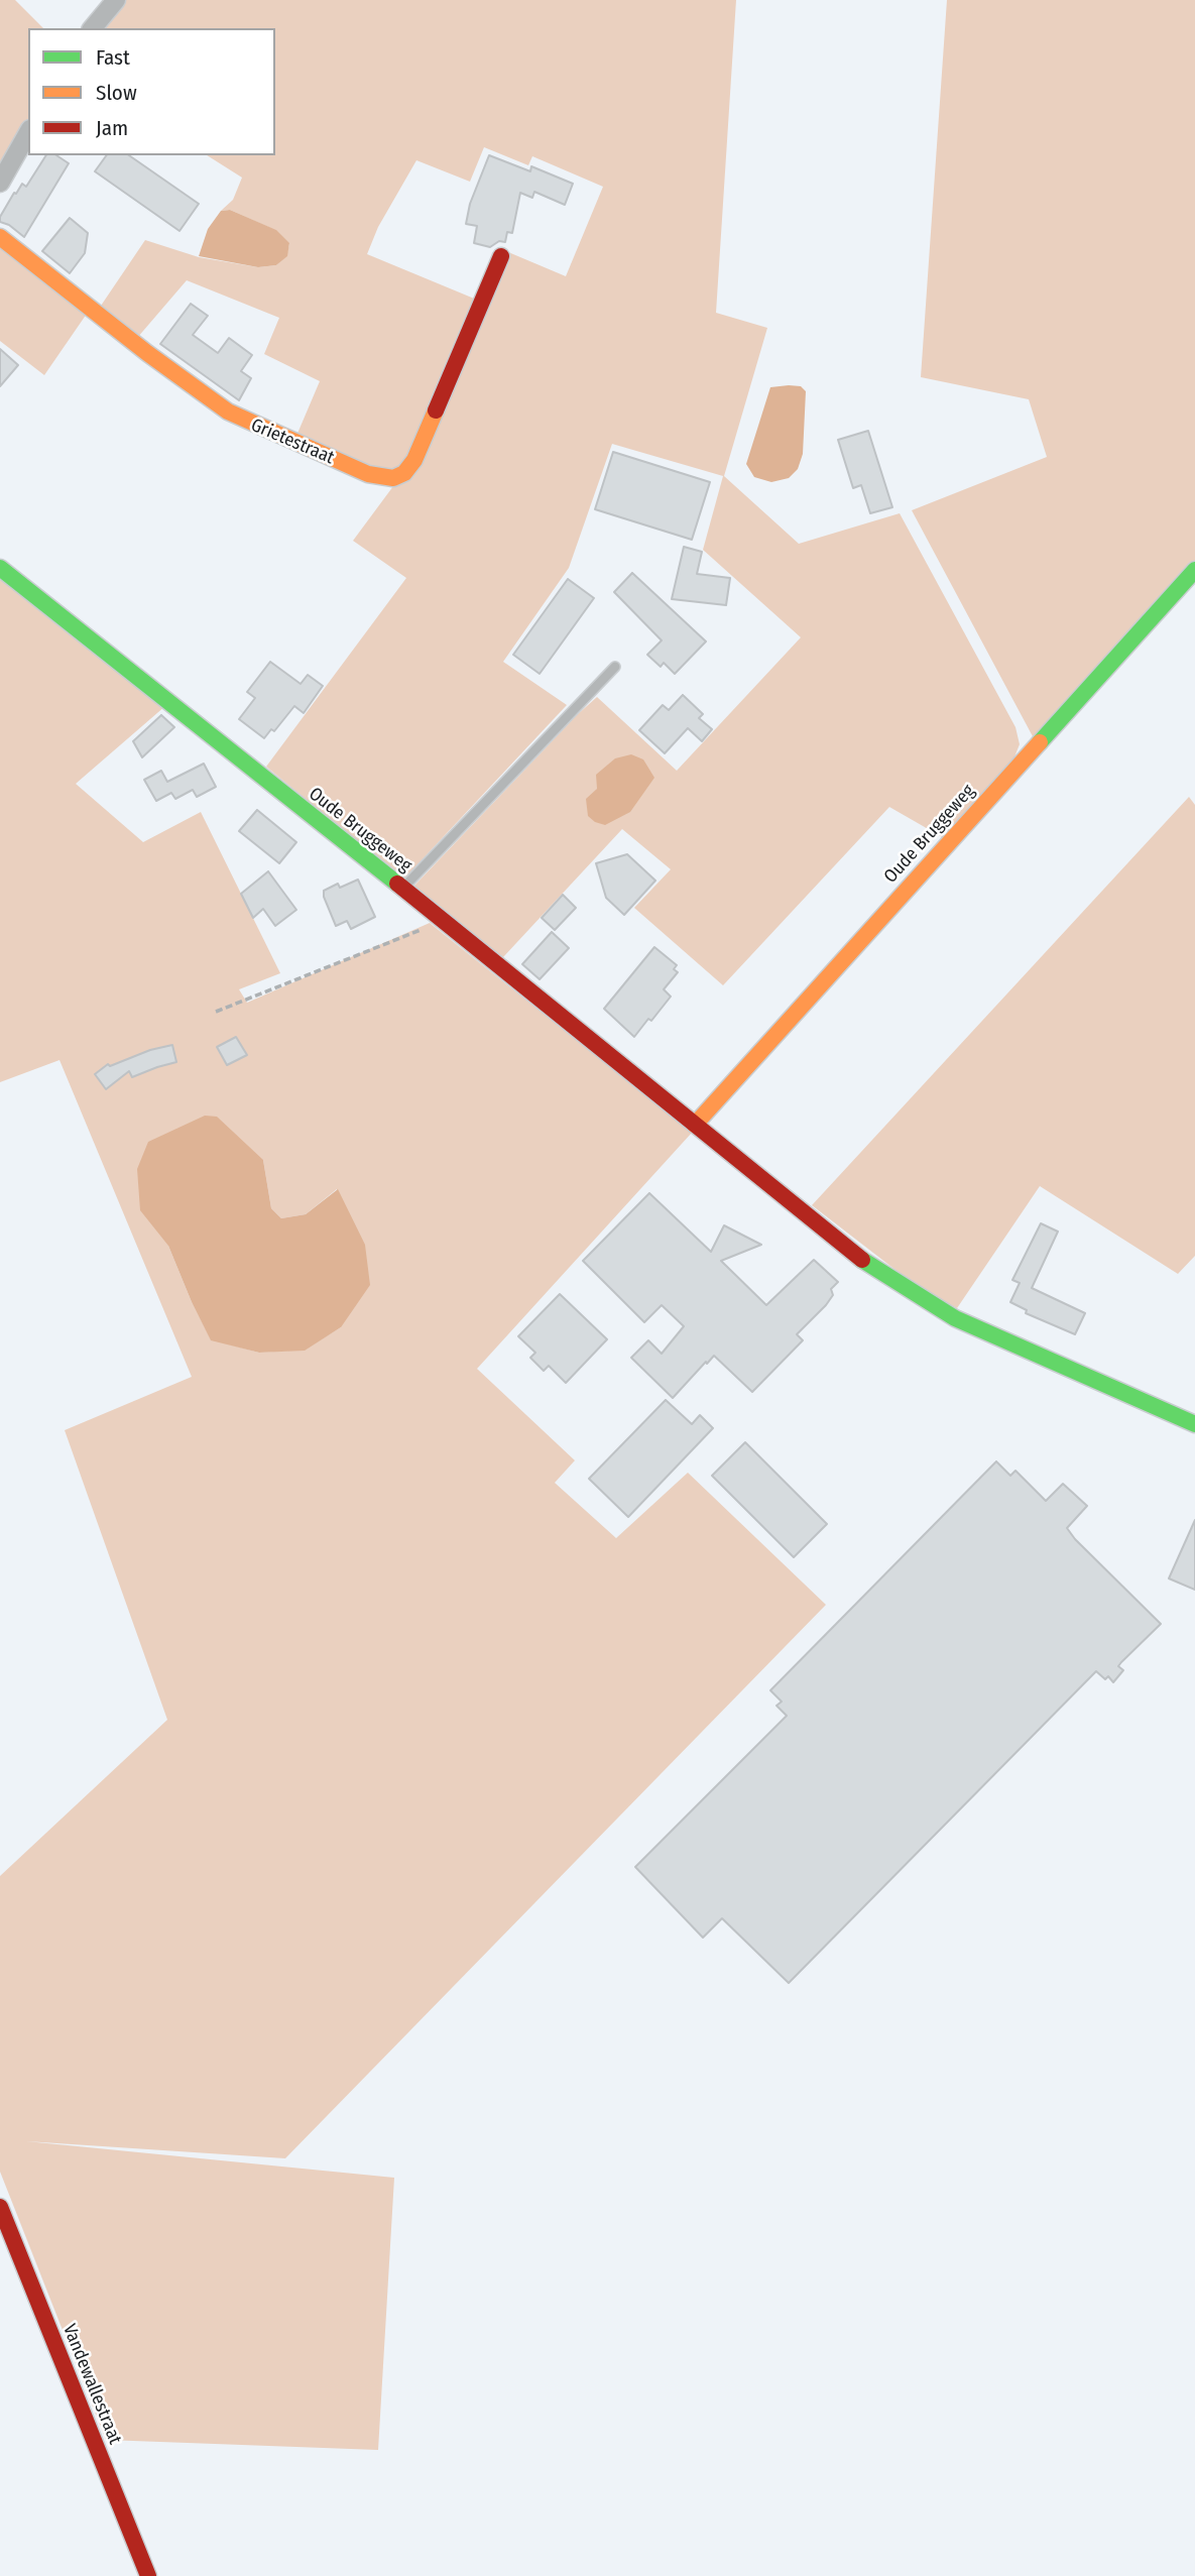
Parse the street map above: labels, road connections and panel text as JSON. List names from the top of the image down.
{
  "streets": {
    "street": ["Grietestraat", "Oude Bruggeweg", "Vandewallestraat"]
  },
  "legend": ["Fast", "Slow", "Jam"]
}
